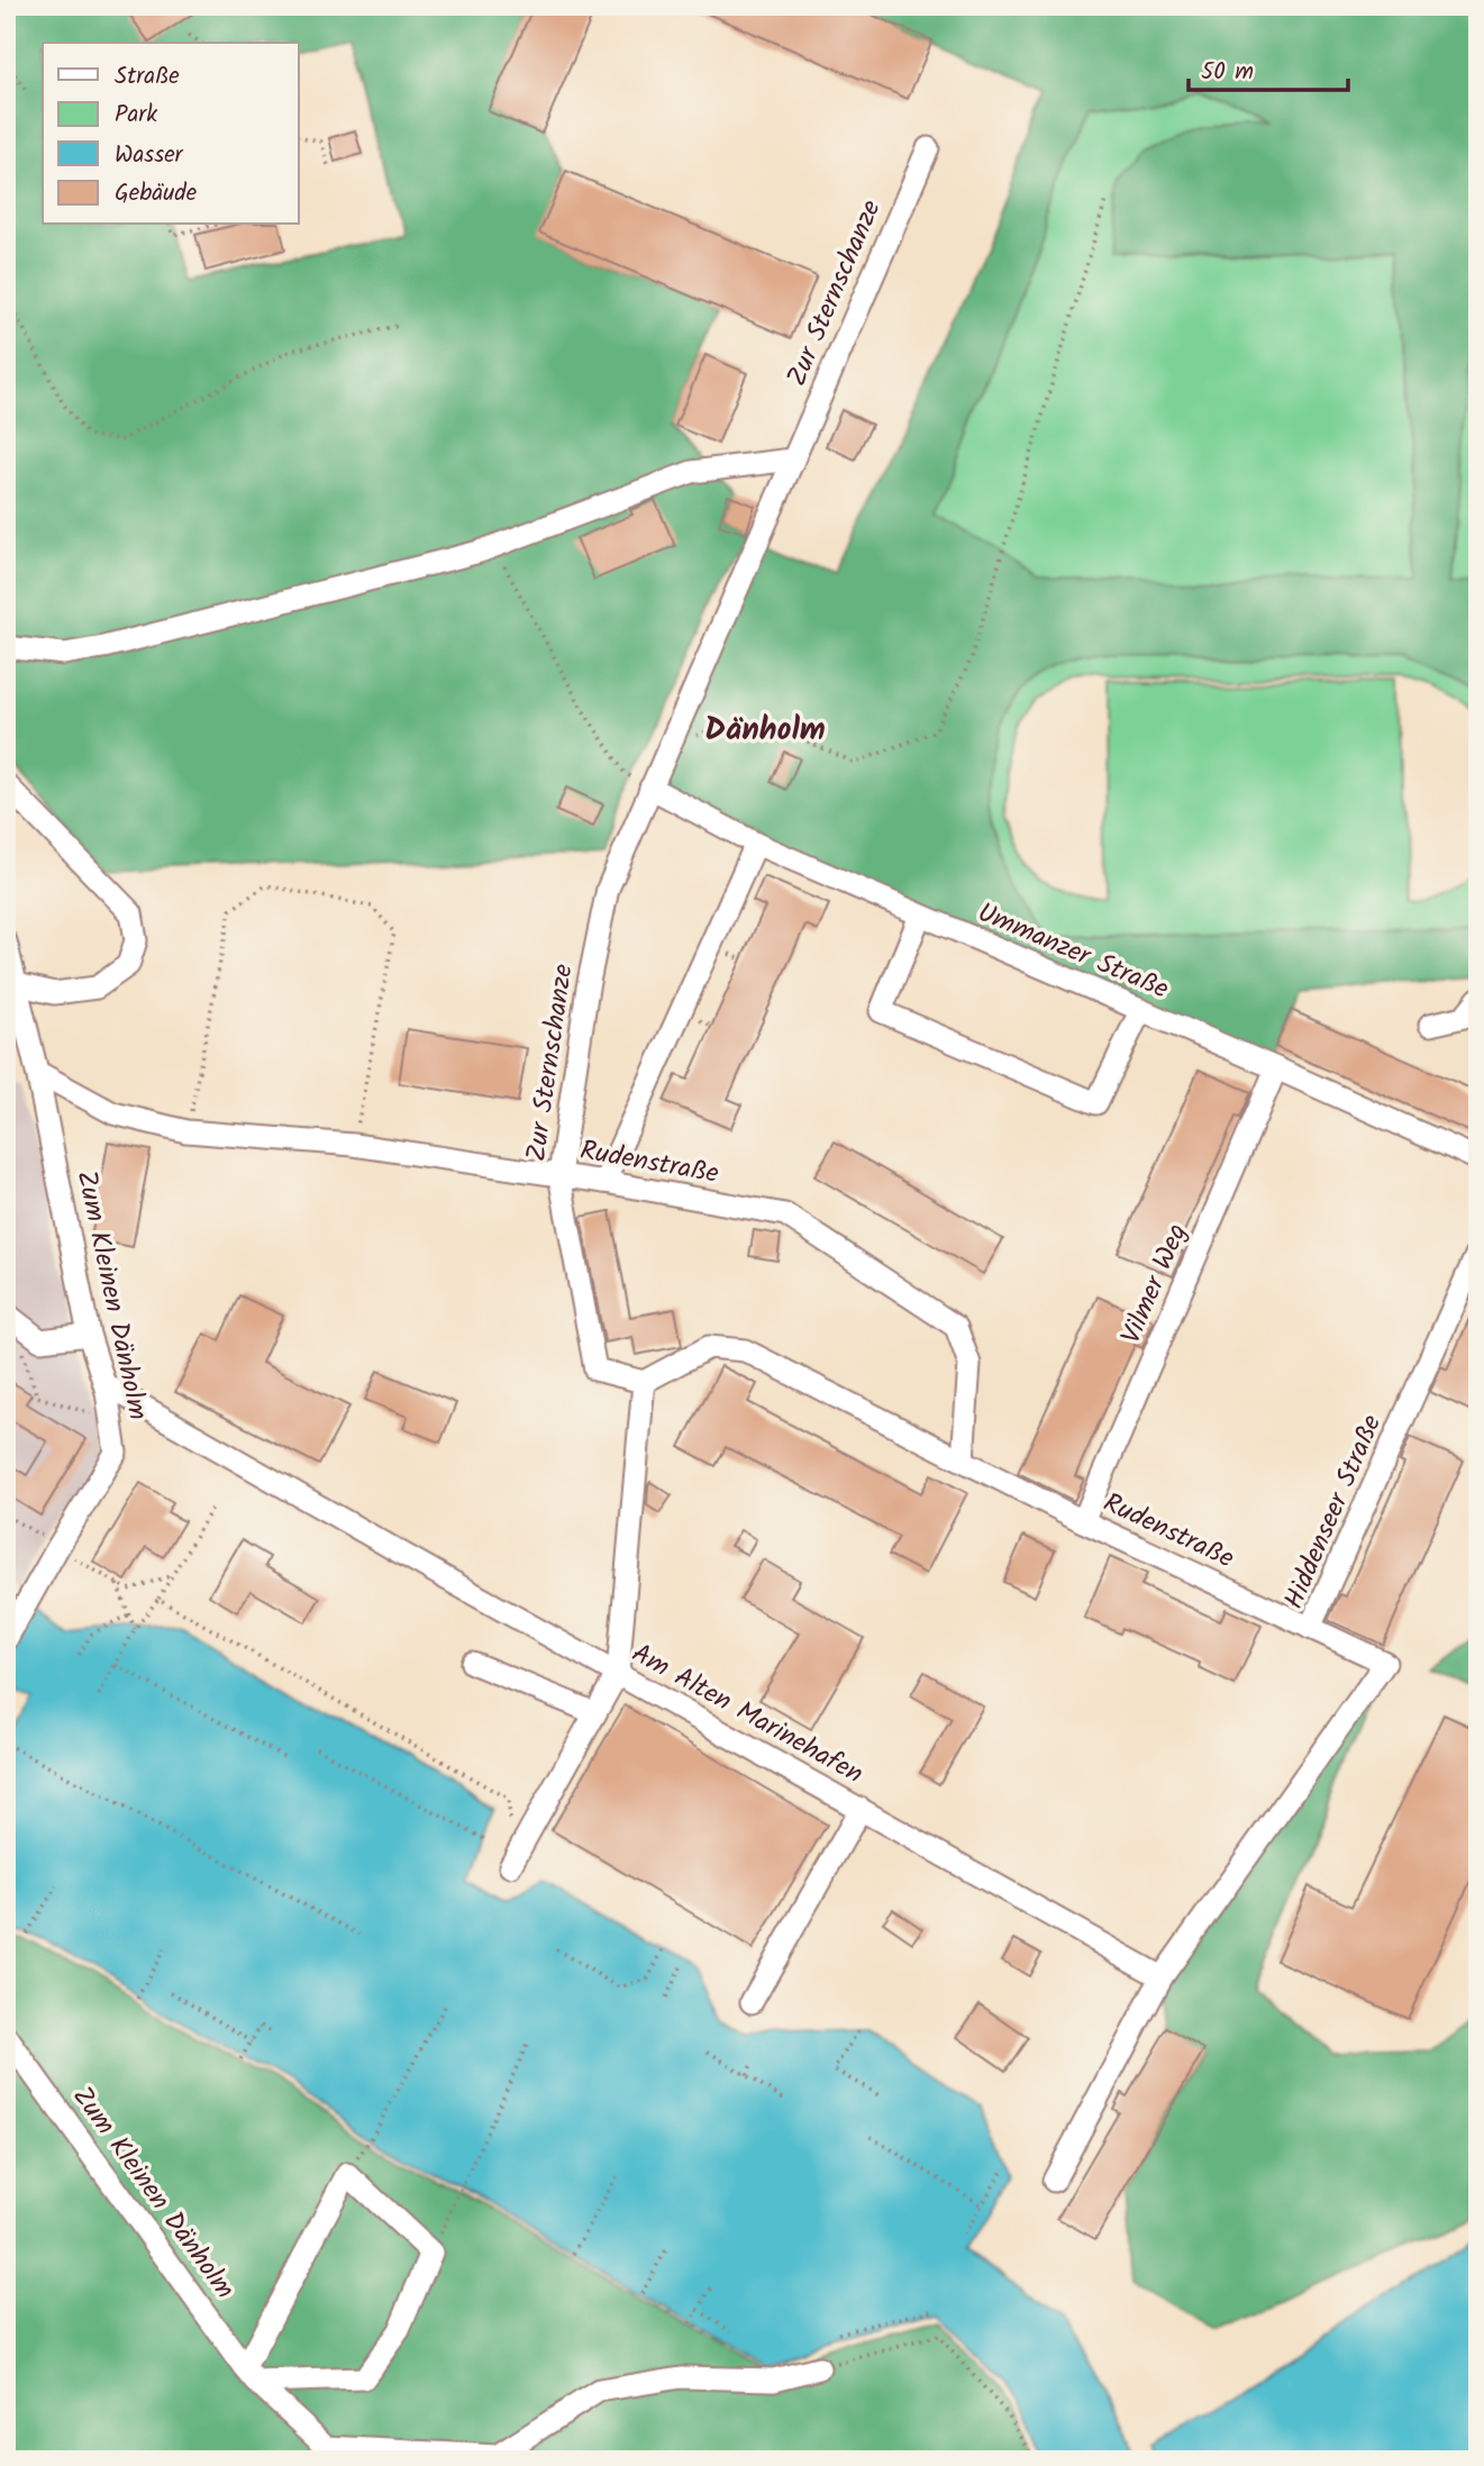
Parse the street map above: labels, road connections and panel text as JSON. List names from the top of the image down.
{
  "streets": {
    "street": [
      "Zur Sternschanze",
      "Ummanzer Straße",
      "Rudenstraße",
      "Vilmer Weg",
      "Zum Kleinen Dänholm",
      "Hiddenseer Straße",
      "Am Alten Marinehafen"
    ]
  },
  "crossings": [
    ["Zur Sternschanze", "Ummanzer Straße"],
    ["Zur Sternschanze", "Rudenstraße"],
    ["Ummanzer Straße", "Vilmer Weg"],
    ["Rudenstraße", "Vilmer Weg"],
    ["Rudenstraße", "Zum Kleinen Dänholm"],
    ["Rudenstraße", "Hiddenseer Straße"],
    ["Zum Kleinen Dänholm", "Am Alten Marinehafen"],
    ["Hiddenseer Straße", "Am Alten Marinehafen"]
  ],
  "districts": ["Dänholm"],
  "legend": [
    "Straße",
    "Park",
    "Wasser",
    "Gebäude"
  ],
  "scale_bar": "50 m"
}
